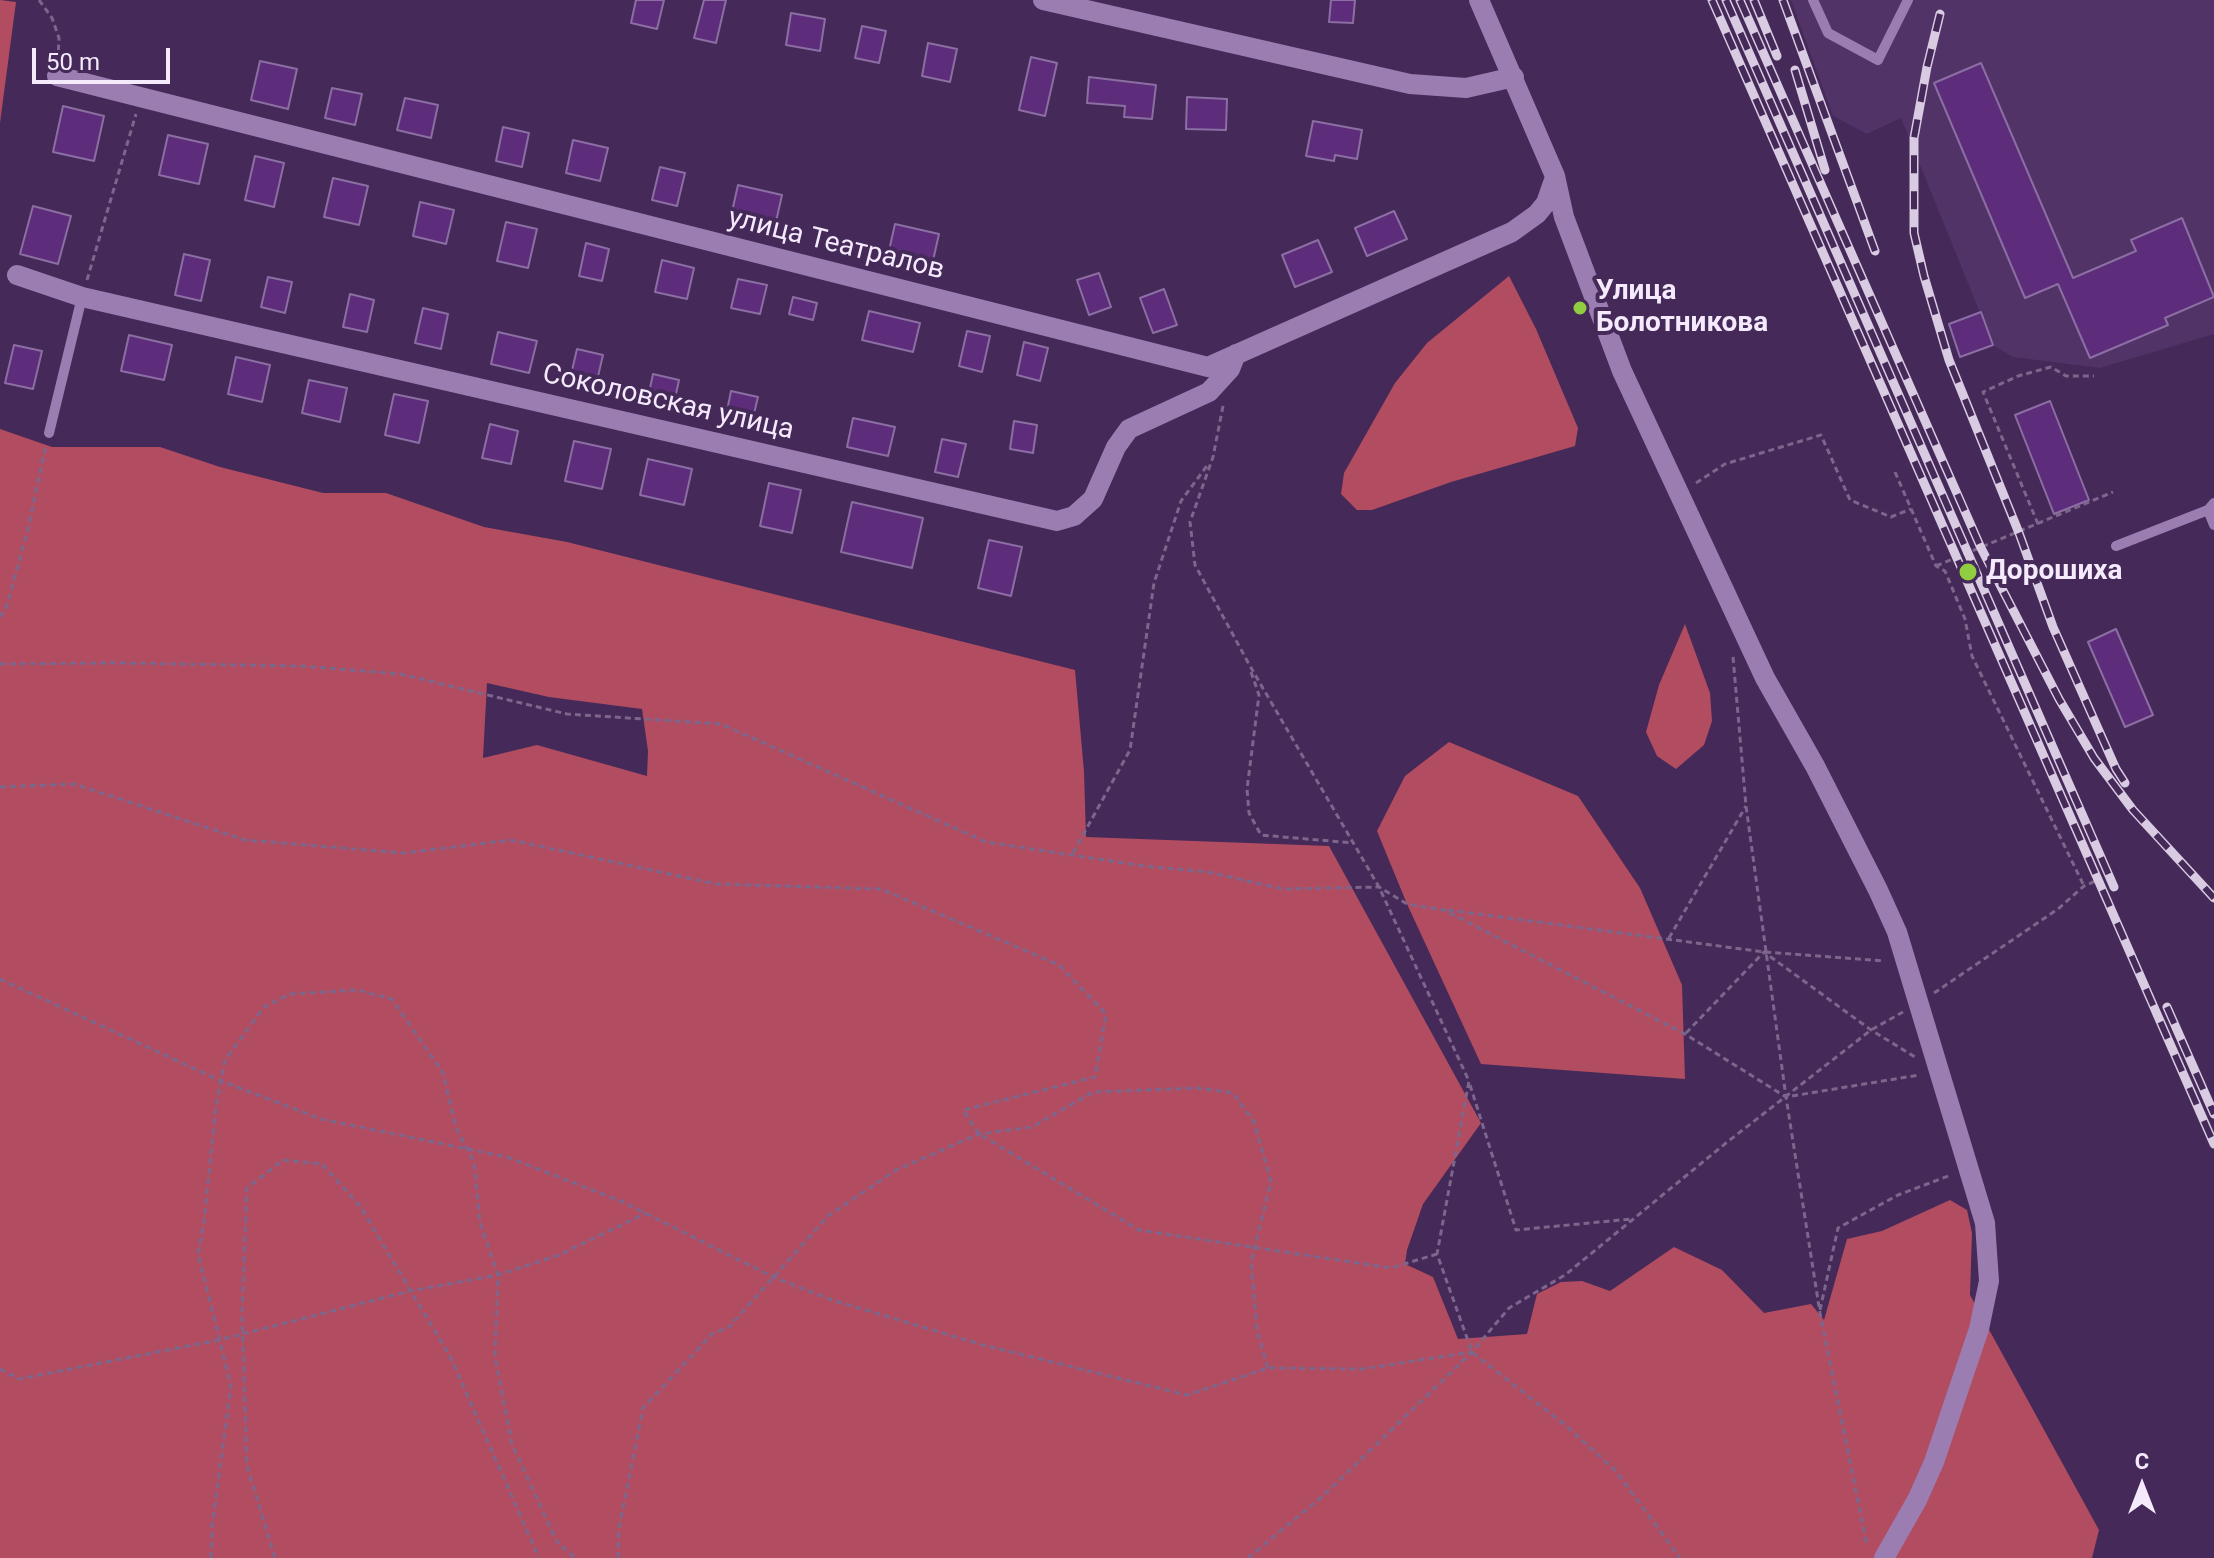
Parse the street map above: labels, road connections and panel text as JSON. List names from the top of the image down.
{
  "streets": {
    "street": ["улица Театралов", "Соколовская улица"]
  },
  "crossings": [
    ["улица Театралов", "Соколовская улица"]
  ],
  "places": ["Улица Болотникова", "Дорошиха"],
  "scale_bar": "50 m",
  "north": "top"
}
